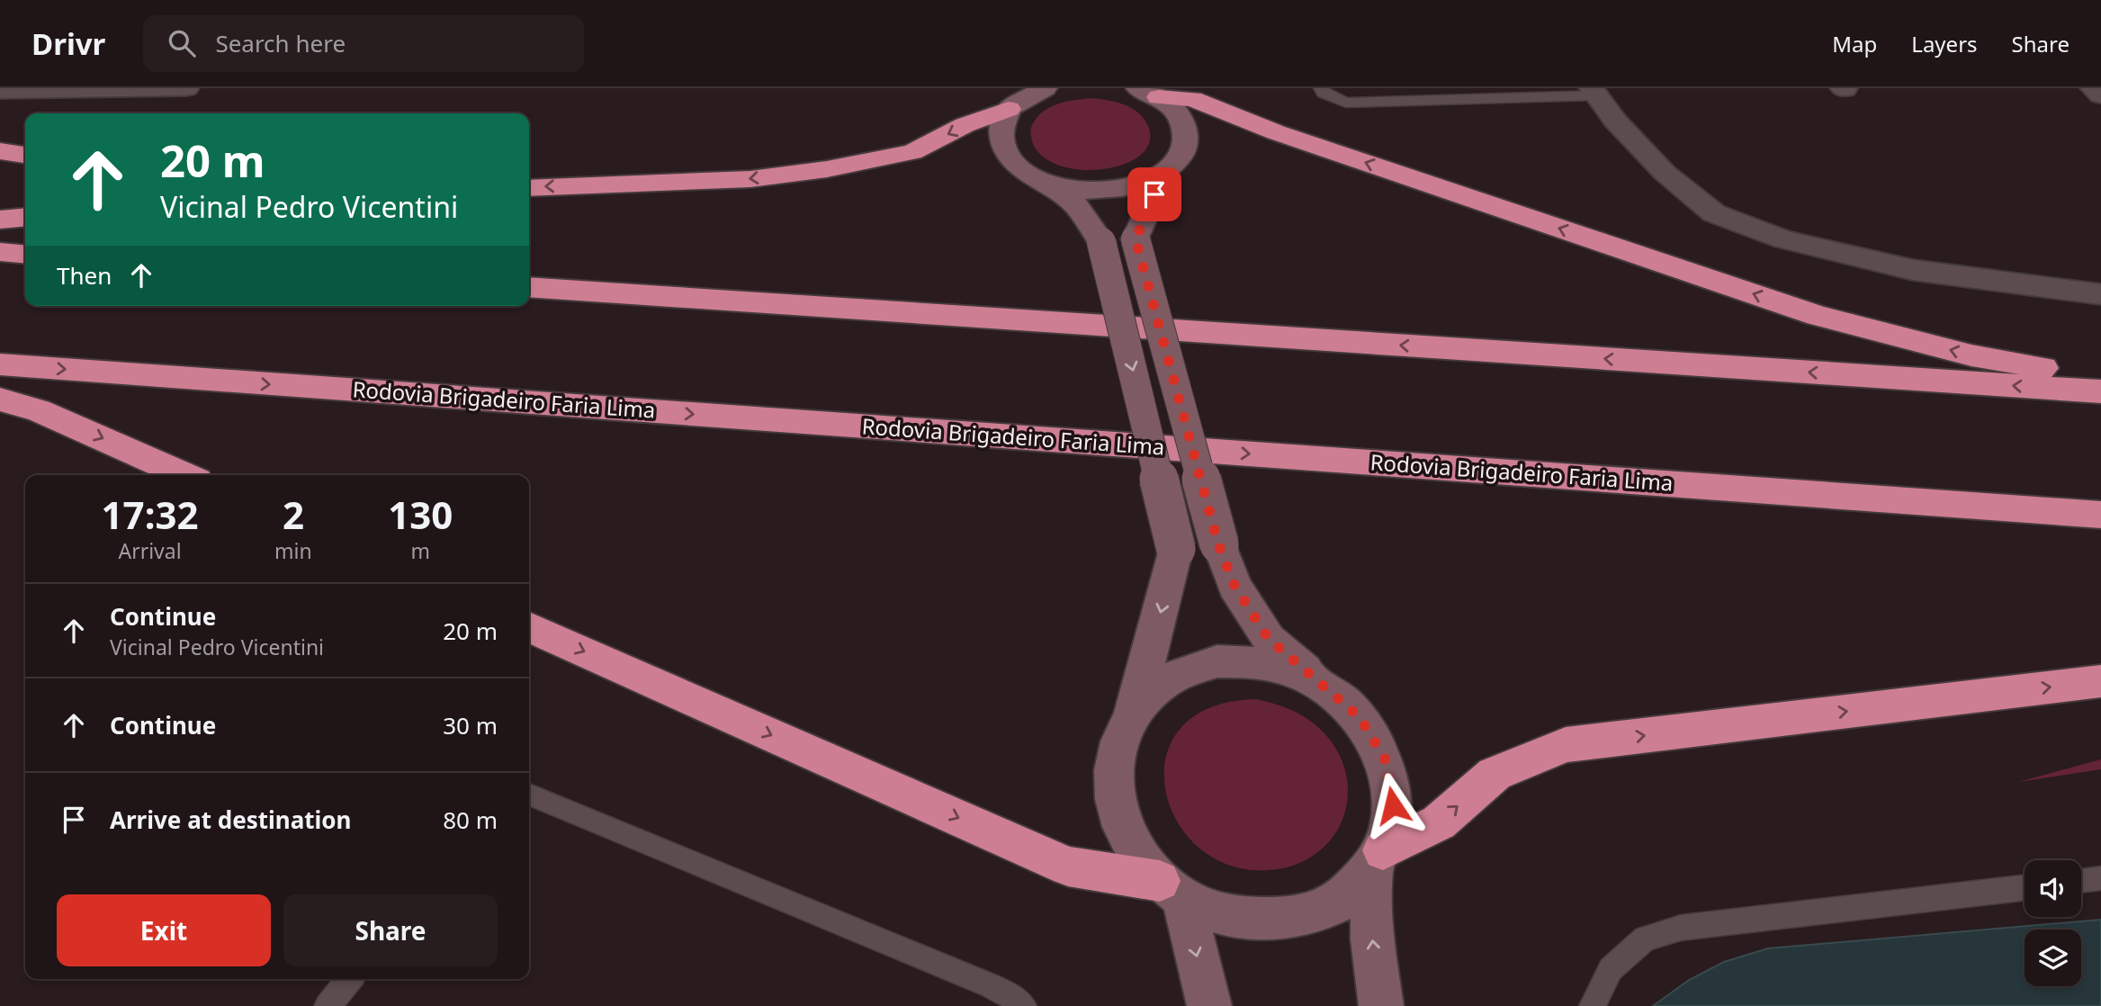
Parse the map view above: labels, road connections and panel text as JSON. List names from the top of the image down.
{
  "streets": {
    "highway": ["Rodovia Brigadeiro Faria Lima"]
  },
  "page": {
    "header": "Drivr",
    "search": "Search here",
    "nav": ["Map", "Layers", "Share"],
    "turn": ["20 m", "Vicinal Pedro Vicentini"],
    "then": "Then",
    "eta": [
      "17:32",
      "Arrival",
      "2",
      "min",
      "130",
      "m"
    ],
    "list": [
      {
        "name": "Continue",
        "note": "Vicinal Pedro Vicentini",
        "value": "20 m"
      },
      {
        "name": "Continue",
        "value": "30 m"
      },
      {
        "name": "Arrive at destination",
        "value": "80 m"
      }
    ],
    "buttons": ["Exit", "Share"]
  }
}
